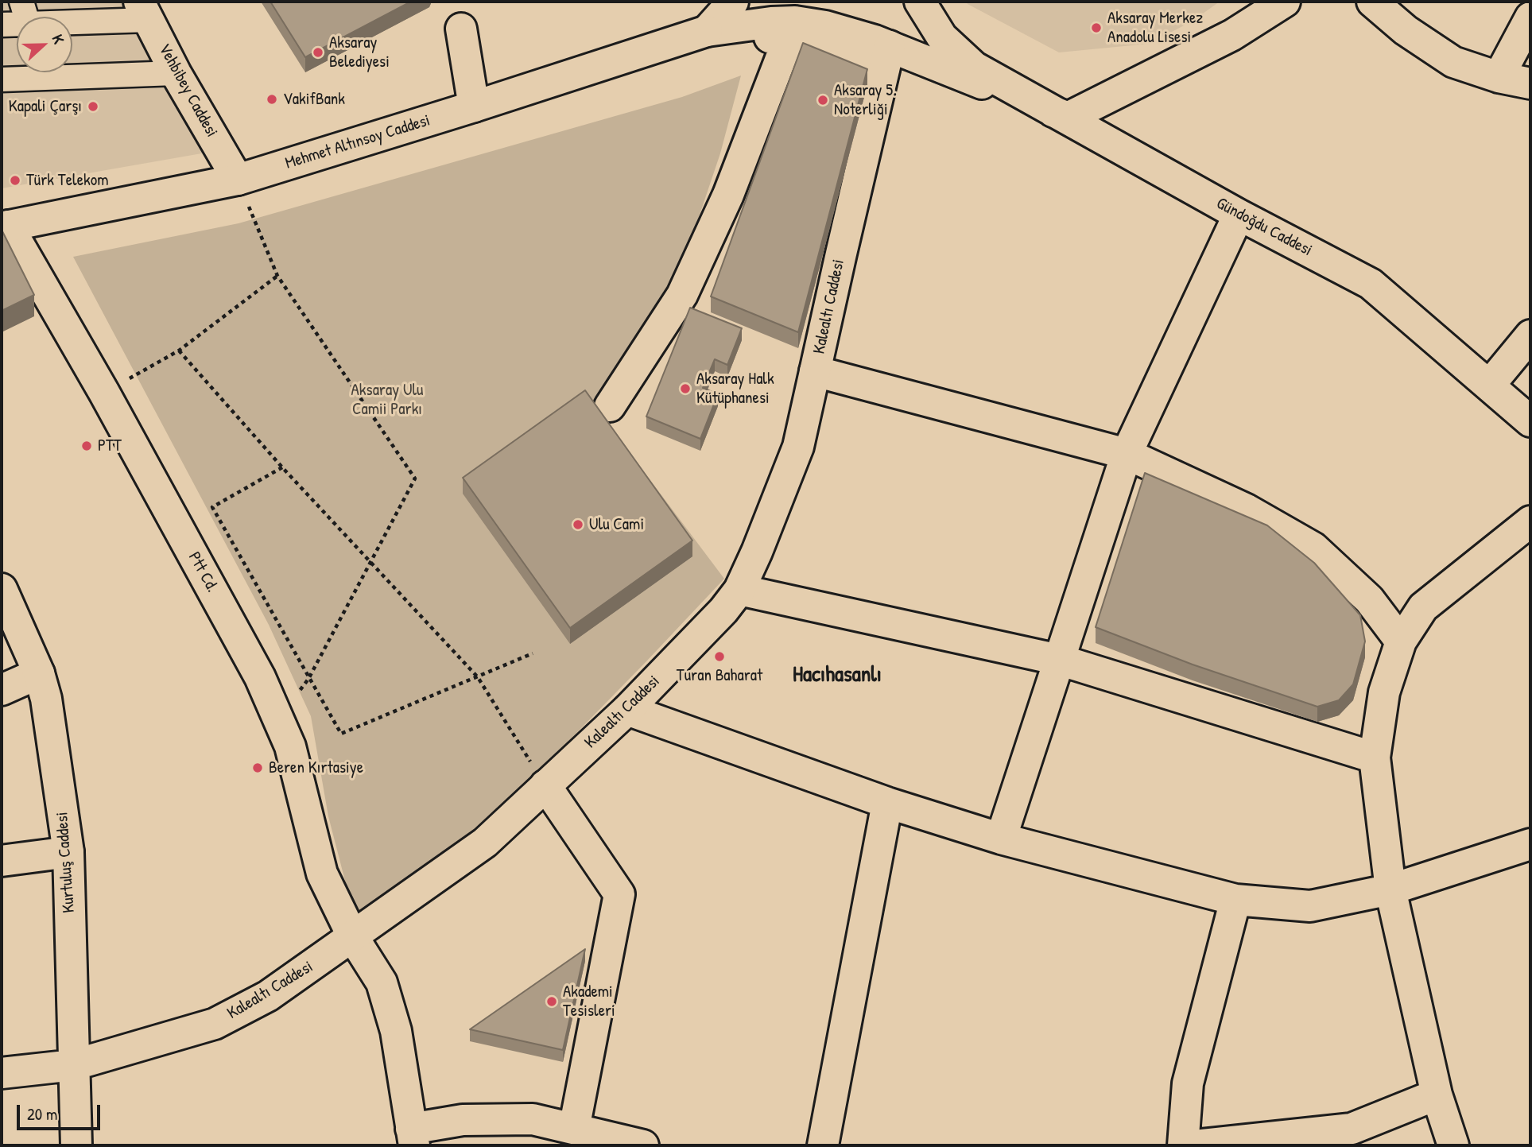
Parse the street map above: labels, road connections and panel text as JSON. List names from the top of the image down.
{
  "streets": {
    "street": [
      "Vehbibey Caddesi",
      "Mehmet Altınsoy Caddesi",
      "Gündoğdu Caddesi",
      "Kalealtı Caddesi",
      "Ptt Cd.",
      "Kurtuluş Caddesi"
    ]
  },
  "crossings": [
    ["Vehbibey Caddesi", "Mehmet Altınsoy Caddesi"],
    ["Mehmet Altınsoy Caddesi", "Kalealtı Caddesi"],
    ["Mehmet Altınsoy Caddesi", "Ptt Cd."],
    ["Kalealtı Caddesi", "Ptt Cd."],
    ["Kalealtı Caddesi", "Kurtuluş Caddesi"]
  ],
  "districts": ["Hacıhasanlı"],
  "parks": ["Aksaray Ulu Camii Parkı"],
  "places": [
    "Aksaray Merkez Anadolu Lisesi",
    "Aksaray Belediyesi",
    "VakifBank",
    "Aksaray 5. Noterliği",
    "Kapali Çarşı",
    "Türk Telekom",
    "Aksaray Halk Kütüphanesi",
    "PTT",
    "Ulu Cami",
    "Turan Baharat",
    "Beren Kırtasiye",
    "Akademi Tesisleri"
  ],
  "scale_bar": "20 m",
  "north": "right"
}
